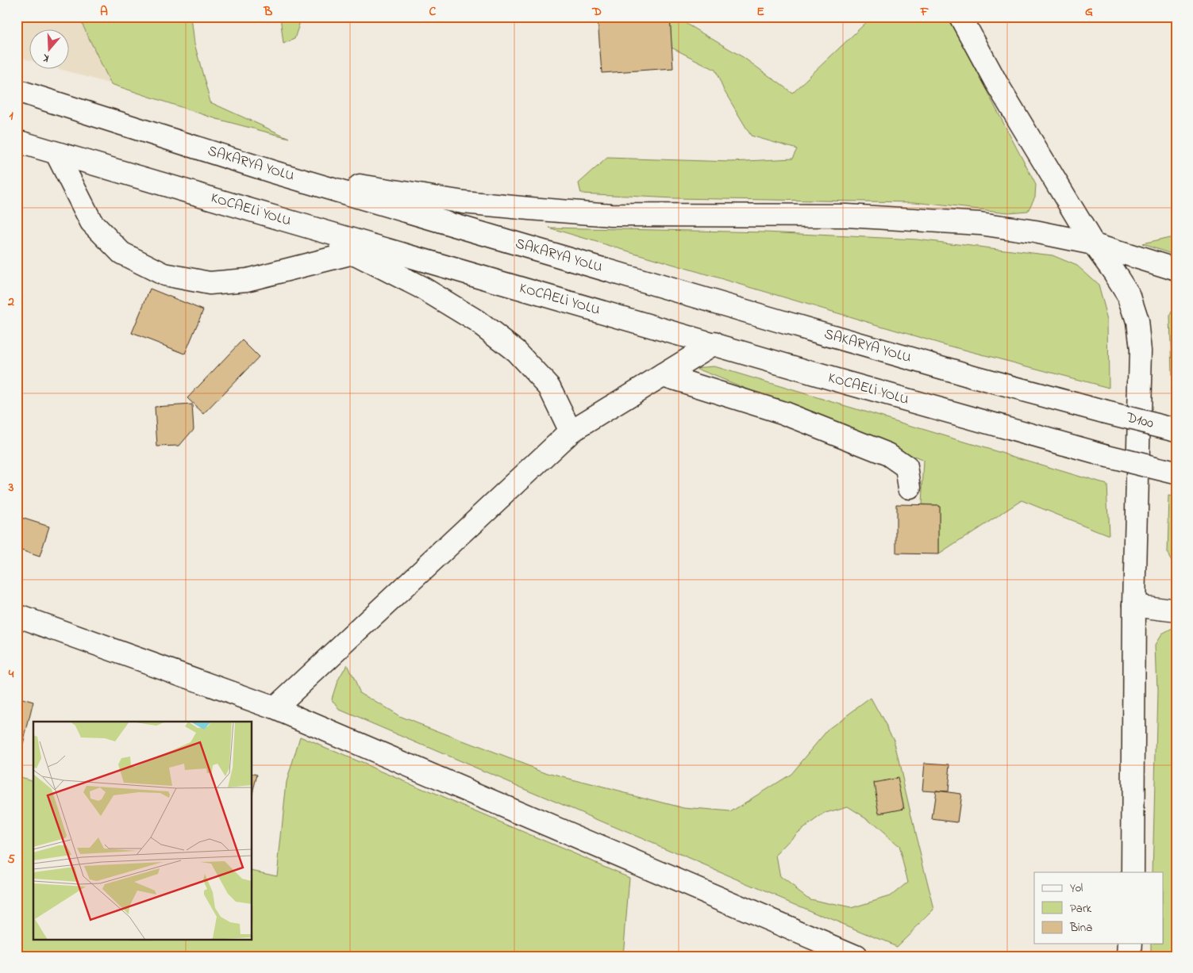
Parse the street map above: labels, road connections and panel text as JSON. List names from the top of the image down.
{
  "streets": {
    "main road": ["SAKARYA YOLU", "KOCAELİ YOLU", "D100"]
  },
  "crossings": [
    ["SAKARYA YOLU", "D100"]
  ],
  "legend": ["Yol", "Park", "Bina"],
  "north": "bottom",
  "grid": {
    "columns": [
      "A",
      "B",
      "C",
      "D",
      "E",
      "F",
      "G"
    ],
    "rows": [
      "1",
      "2",
      "3",
      "4",
      "5"
    ]
  }
}
